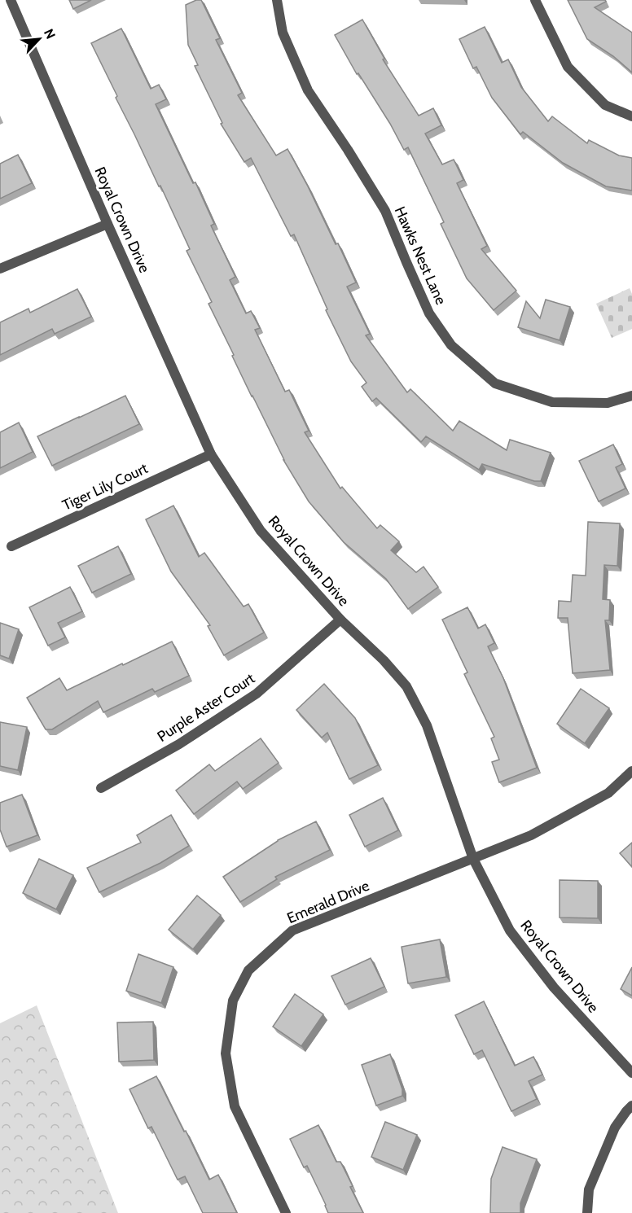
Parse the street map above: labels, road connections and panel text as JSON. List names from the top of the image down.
{
  "streets": {
    "street": [
      "Royal Crown Drive",
      "Hawks Nest Lane",
      "Tiger Lily Court",
      "Purple Aster Court",
      "Emerald Drive"
    ]
  },
  "crossings": [
    ["Royal Crown Drive", "Tiger Lily Court"],
    ["Royal Crown Drive", "Purple Aster Court"],
    ["Royal Crown Drive", "Emerald Drive"]
  ],
  "north": "top right"
}
